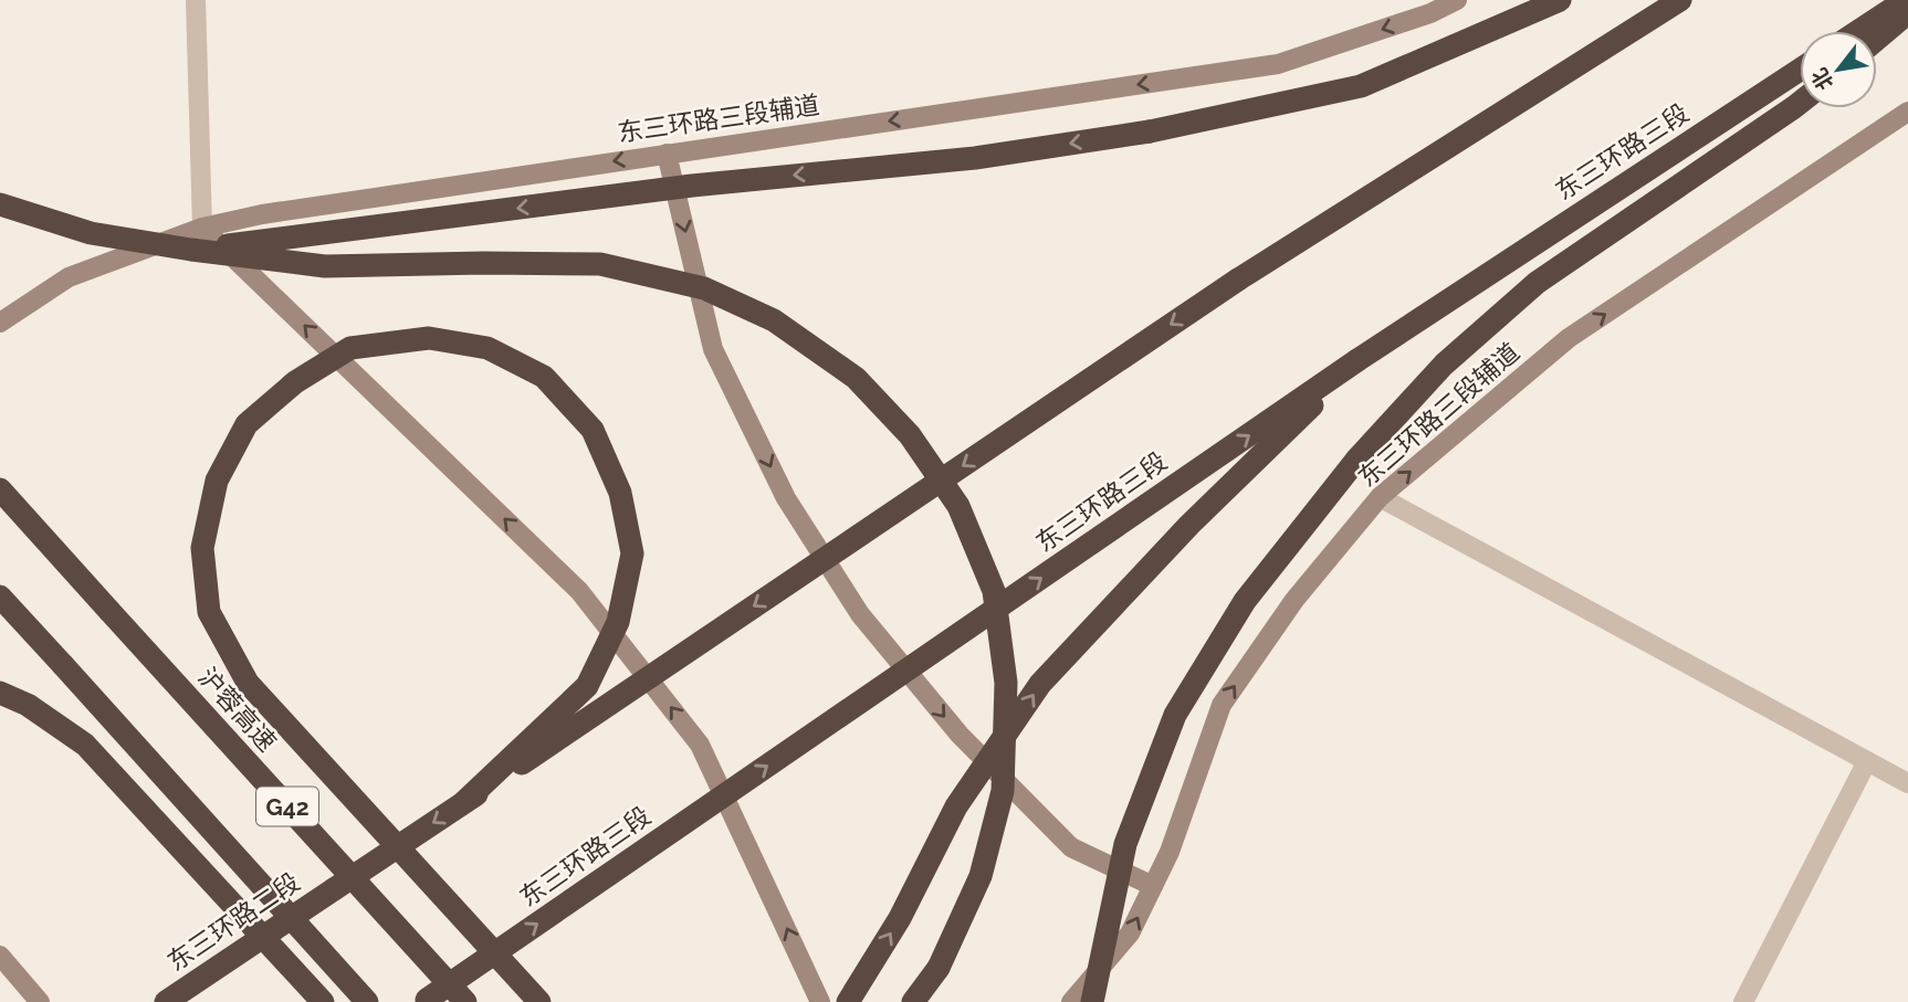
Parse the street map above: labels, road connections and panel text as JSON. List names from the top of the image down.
{
  "streets": {
    "highway": [
      "东三环路三段",
      "沪蓉高速",
      "G42",
      "东三环路二段"
    ],
    "main road": ["东三环路三段辅道"]
  },
  "one_way": ["东三环路二段"],
  "north": "bottom left"
}
